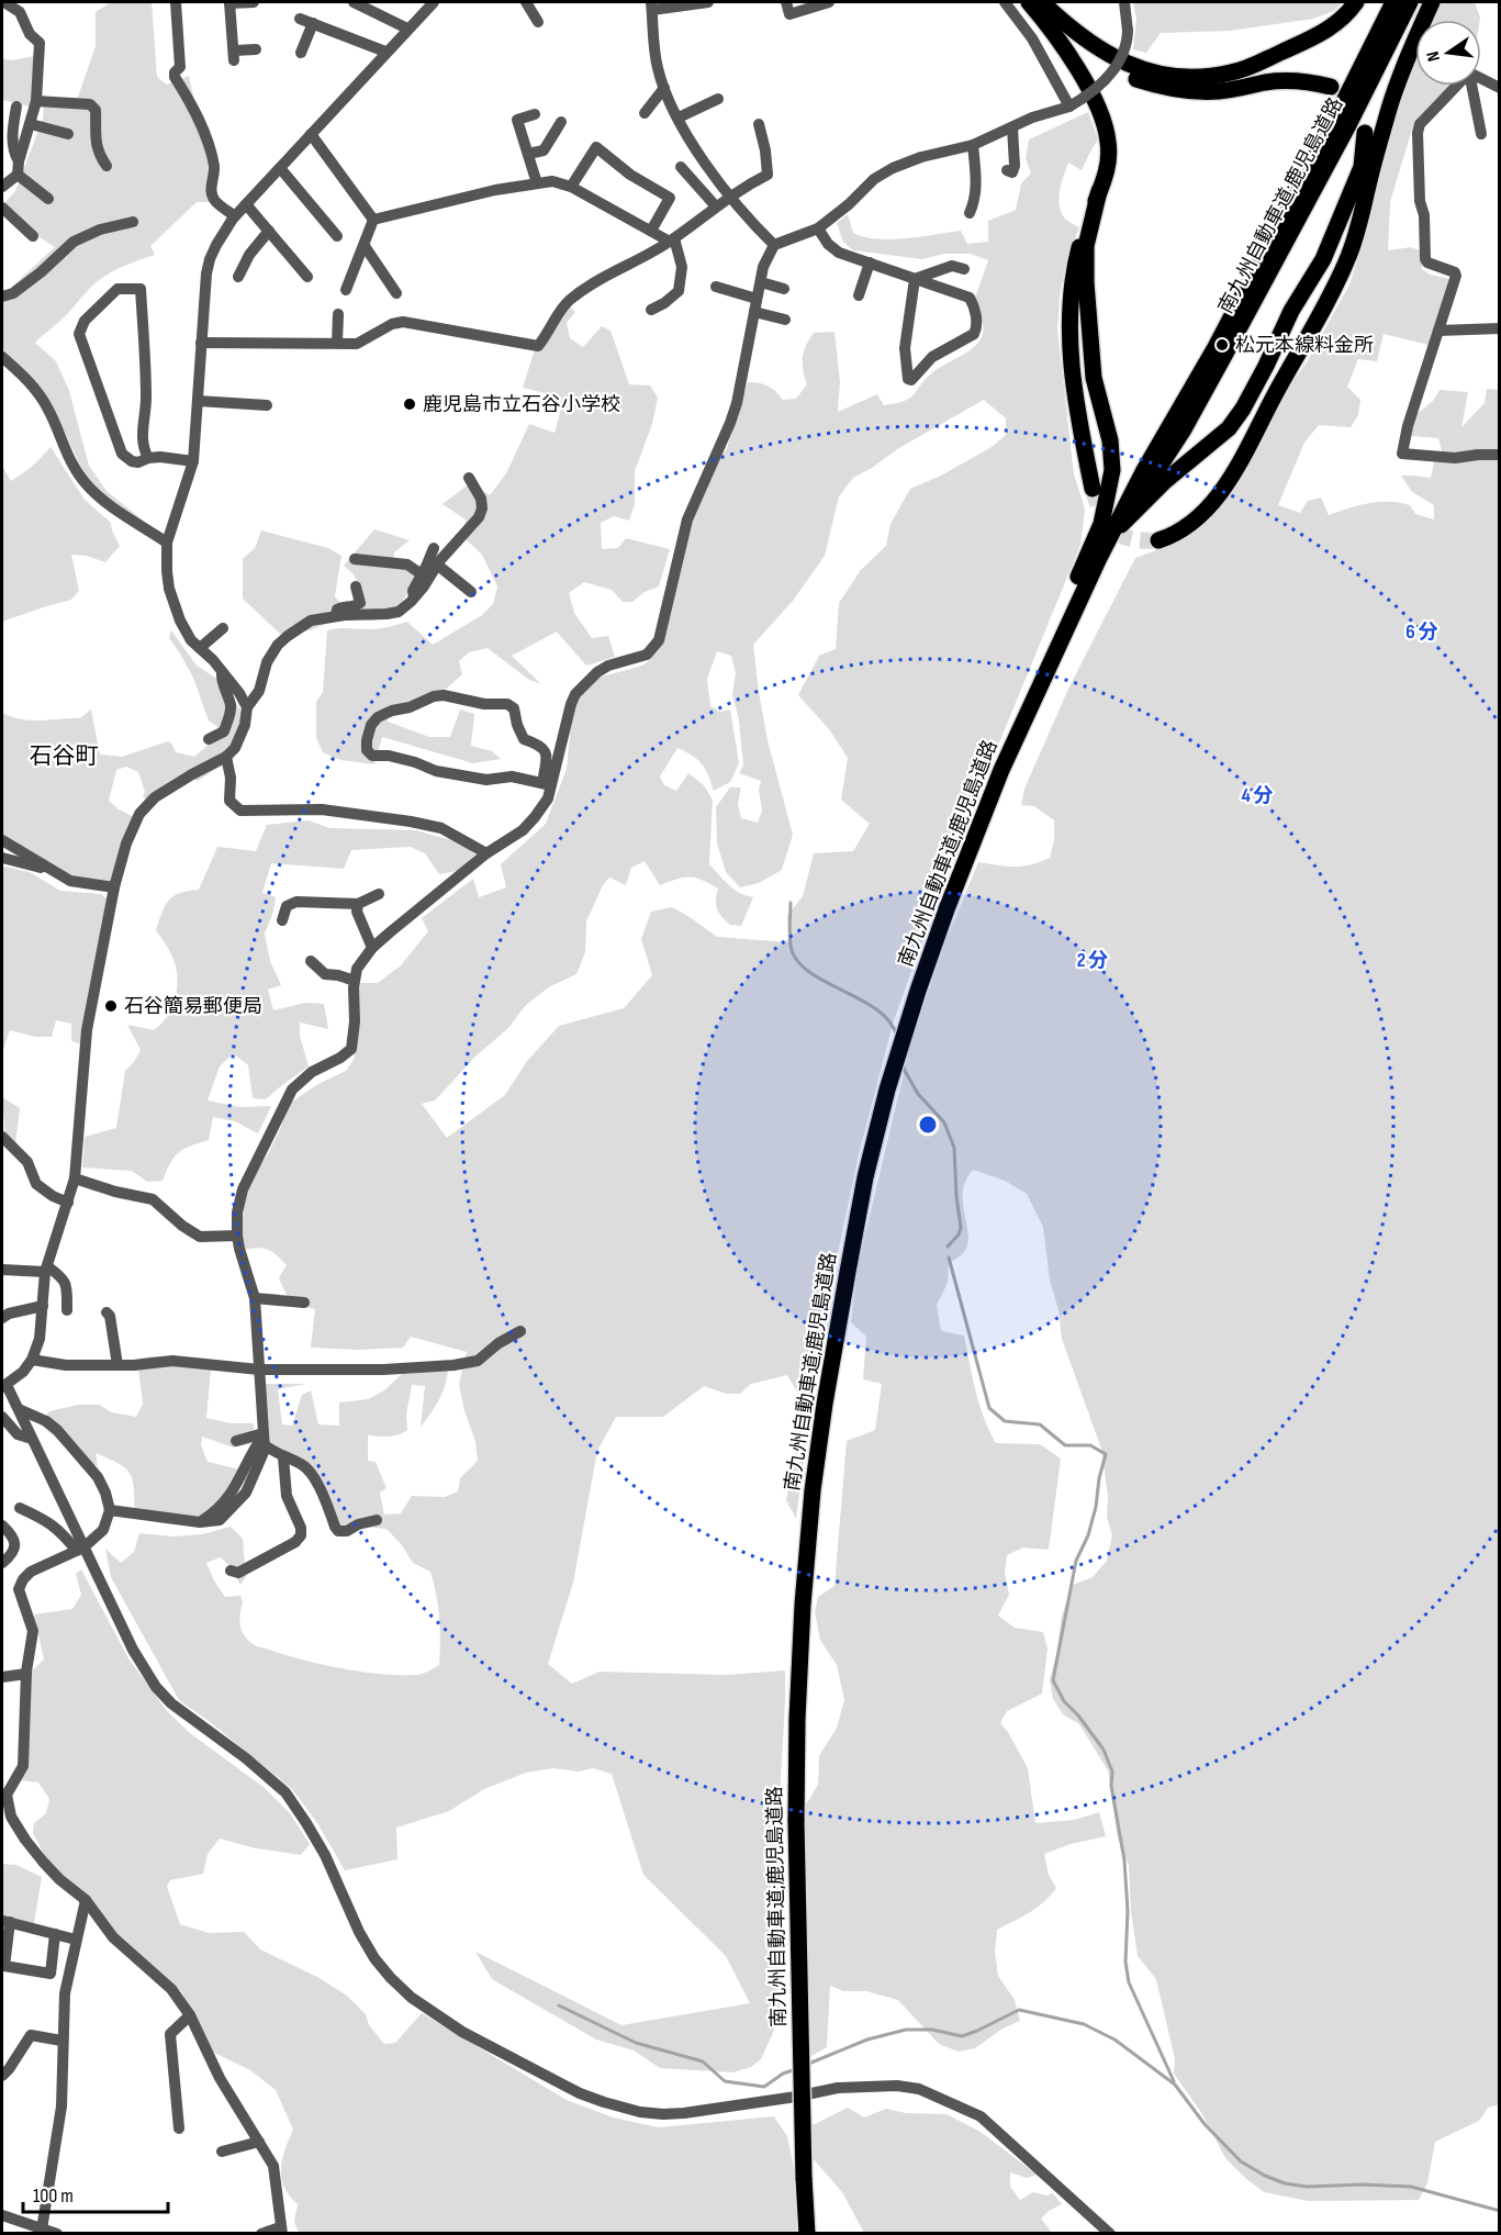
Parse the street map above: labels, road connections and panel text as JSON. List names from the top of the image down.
{
  "streets": {
    "highway": ["南九州自動車道;鹿児島道路"]
  },
  "districts": ["石谷町"],
  "places": ["松元本線料金所", "鹿児島市立石谷小学校", "石谷簡易郵便局"],
  "scale_bar": "100 m",
  "north": "left",
  "rings": ["6 分", "4 分", "2 分"]
}
